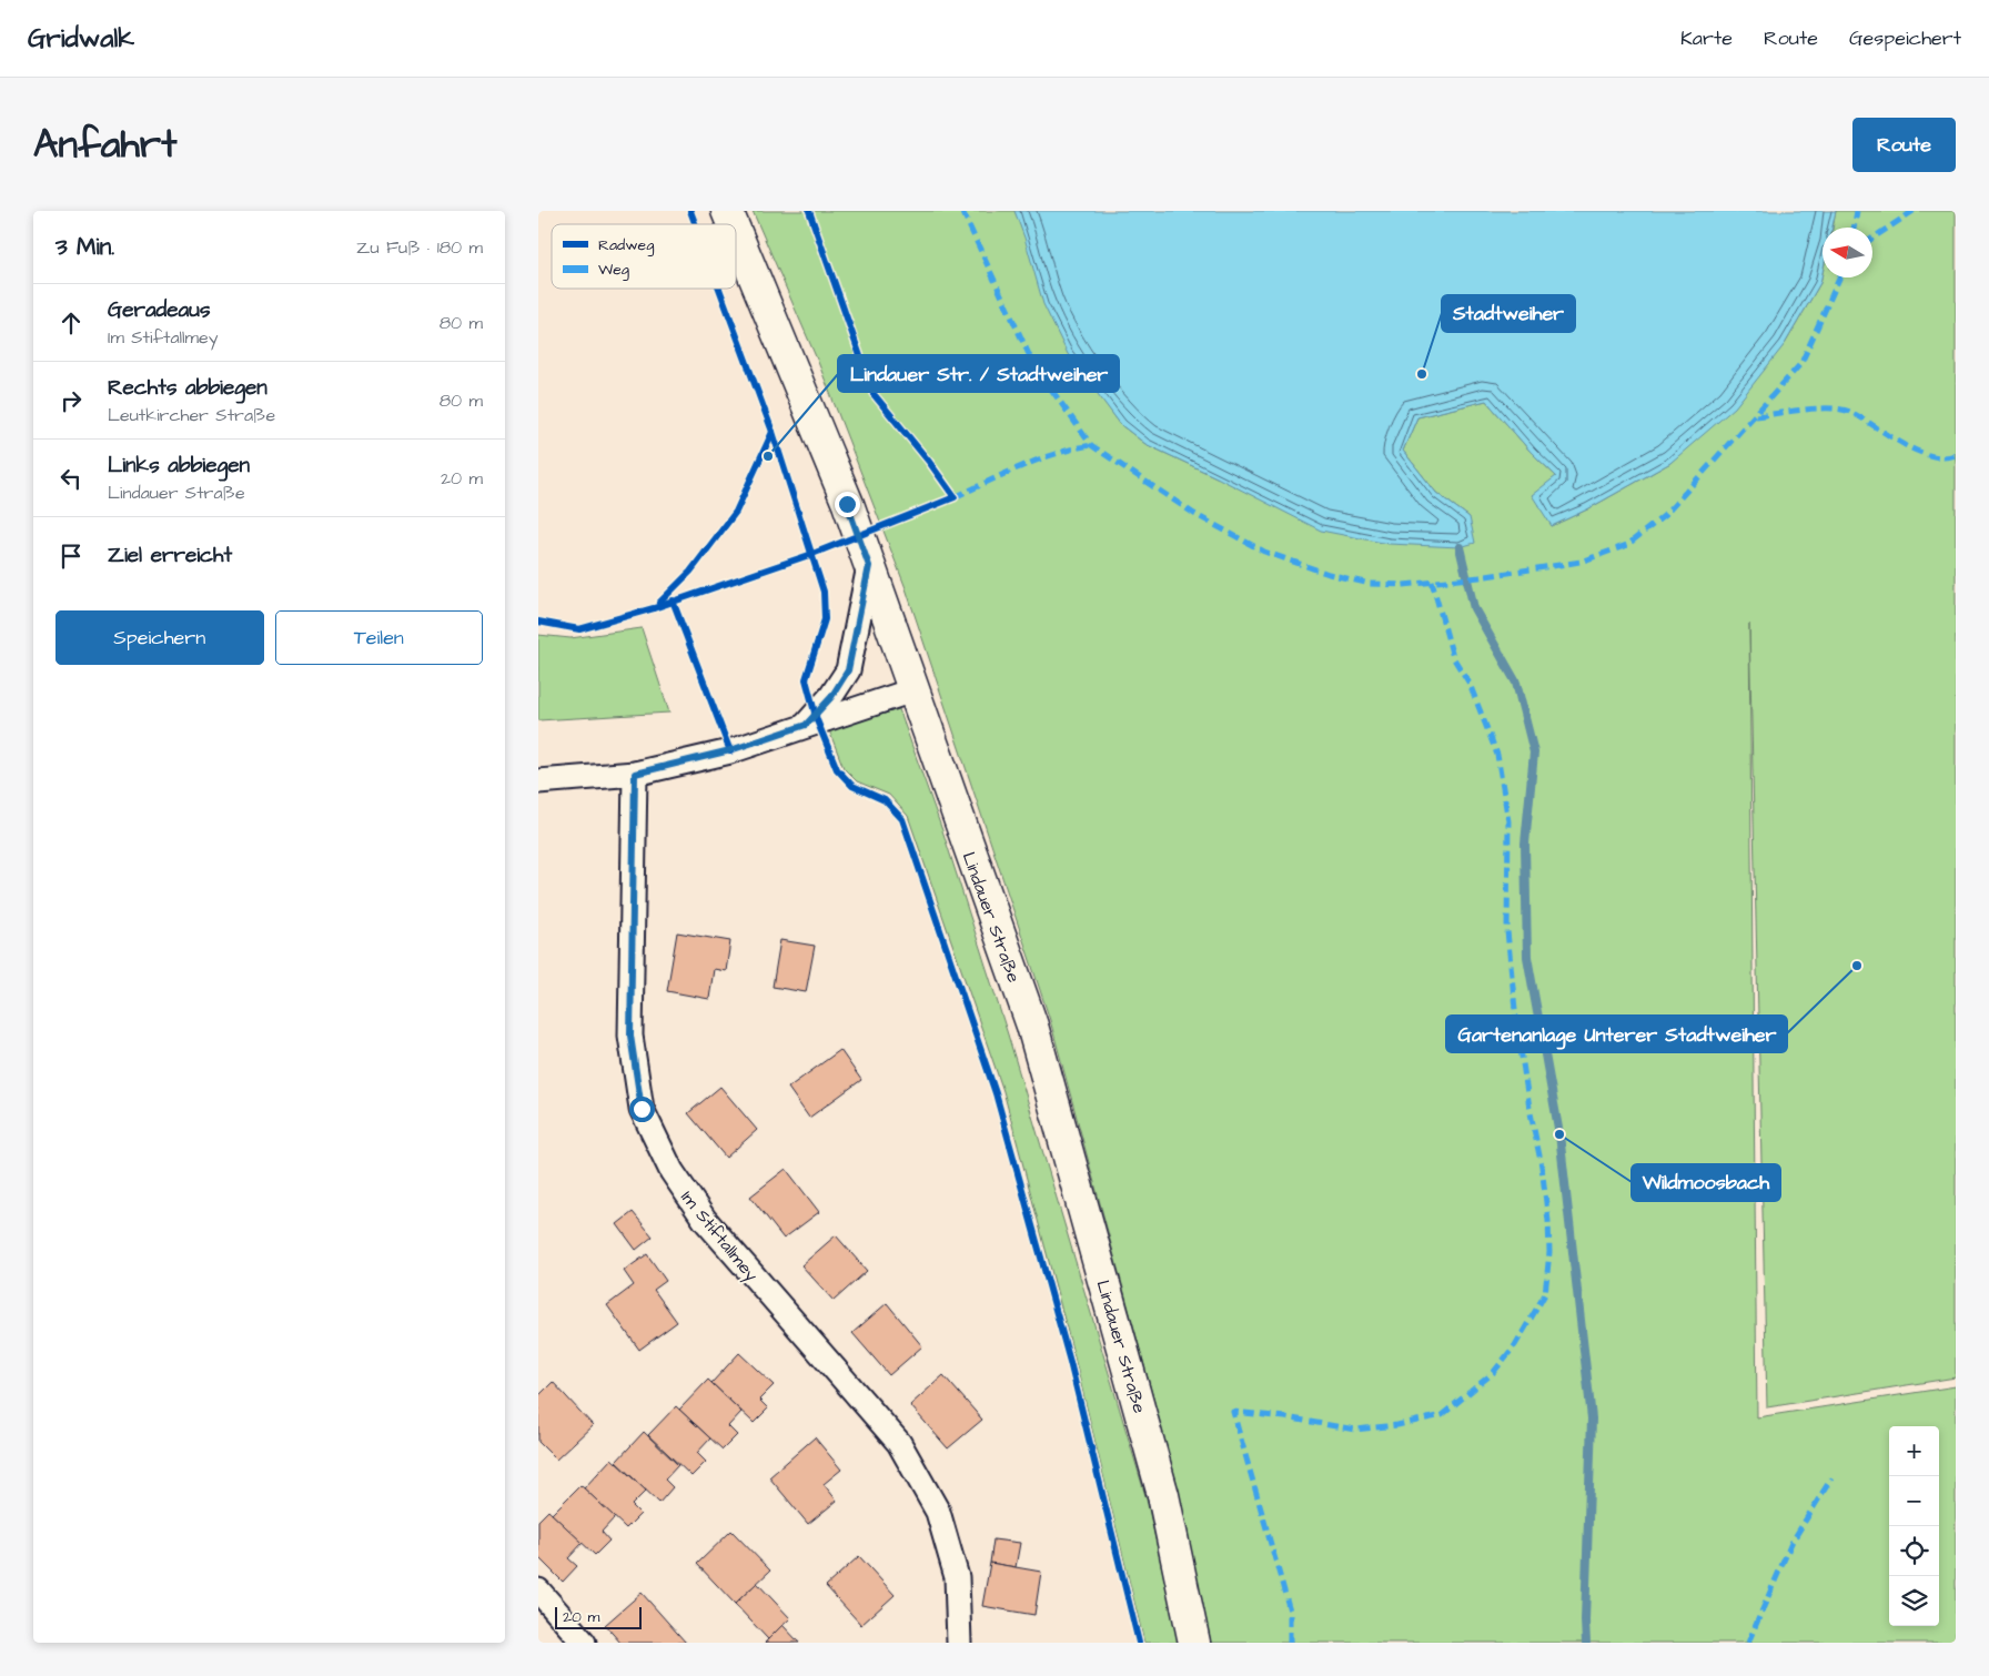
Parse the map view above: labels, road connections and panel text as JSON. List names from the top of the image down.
{
  "streets": {
    "main road": ["Lindauer Straße"],
    "street": ["Im Stiftallmey"]
  },
  "places": [
    "Stadtweiher",
    "Lindauer Str. / Stadtweiher",
    "Gartenanlage Unterer Stadtweiher",
    "Wildmoosbach"
  ],
  "legend": ["Radweg", "Weg"],
  "scale_bar": "20 m",
  "north": "left",
  "page": {
    "header": "Gridwalk",
    "nav": ["Karte", "Route", "Gespeichert"],
    "title": "Anfahrt",
    "buttons": [
      "Route",
      ["Speichern", "Teilen"]
    ],
    "heading": ["3 Min.", "Zu Fuß · 180 m"],
    "list": [
      ["Geradeaus", "Im Stiftallmey", "80 m"],
      ["Rechts abbiegen", "Leutkircher Straße", "80 m"],
      ["Links abbiegen", "Lindauer Straße", "20 m"],
      "Ziel erreicht"
    ],
    "map_buttons": ["+", "−"],
    "scale": "20 m"
  }
}
